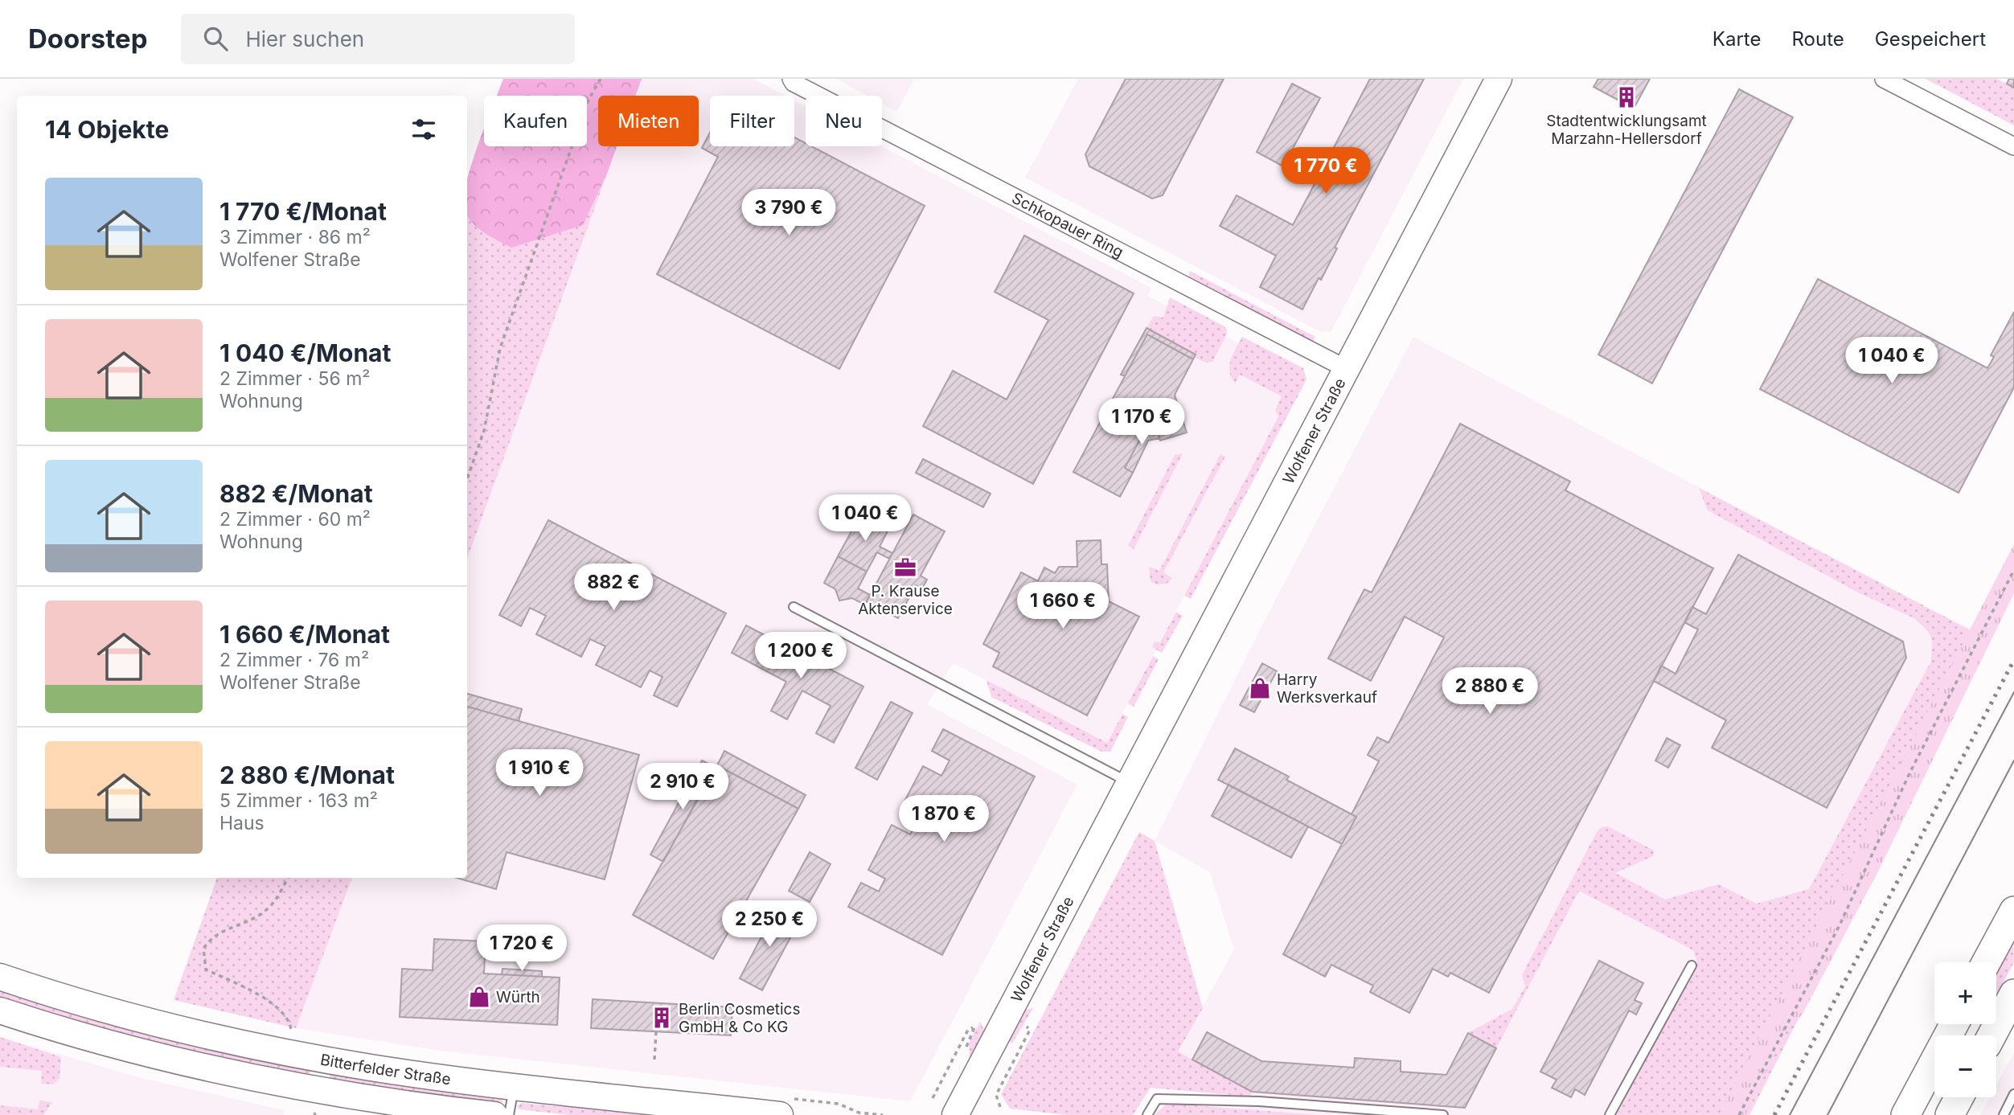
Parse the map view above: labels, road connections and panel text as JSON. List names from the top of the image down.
{
  "streets": {
    "main road": ["Wolfener Straße", "Bitterfelder Straße"],
    "street": ["Schkopauer Ring"]
  },
  "crossings": [
    ["Schkopauer Ring", "Wolfener Straße"]
  ],
  "places": {
    "building": ["Stadtentwicklungsamt Marzahn-Hellersdorf", "Berlin Cosmetics GmbH & Co KG"],
    "office": ["P. Krause Aktenservice"],
    "shop": ["Harry Werksverkauf", "Würth"]
  },
  "page": {
    "header": "Doorstep",
    "search": "Hier suchen",
    "nav": ["Karte", "Route", "Gespeichert"],
    "chip": [
      "Kaufen",
      "Mieten",
      "Filter",
      "Neu"
    ],
    "heading": "14 Objekte",
    "price": [
      "1 770 €",
      "3 790 €",
      "1 040 €",
      "1 170 €",
      "1 040 €",
      "882 €",
      "1 660 €",
      "1 200 €",
      "2 880 €",
      "1 910 €",
      "2 910 €",
      "1 870 €",
      "2 250 €",
      "1 720 €"
    ],
    "list": [
      {
        "name": "1 770 €/Monat",
        "note": "3 Zimmer · 86 m² · Wolfener Straße"
      },
      {
        "name": "1 040 €/Monat",
        "note": "2 Zimmer · 56 m² · Wohnung"
      },
      {
        "name": "882 €/Monat",
        "note": "2 Zimmer · 60 m² · Wohnung"
      },
      {
        "name": "1 660 €/Monat",
        "note": "2 Zimmer · 76 m² · Wolfener Straße"
      },
      {
        "name": "2 880 €/Monat",
        "note": "5 Zimmer · 163 m² · Haus"
      }
    ],
    "map_buttons": ["+", "−"]
  }
}
